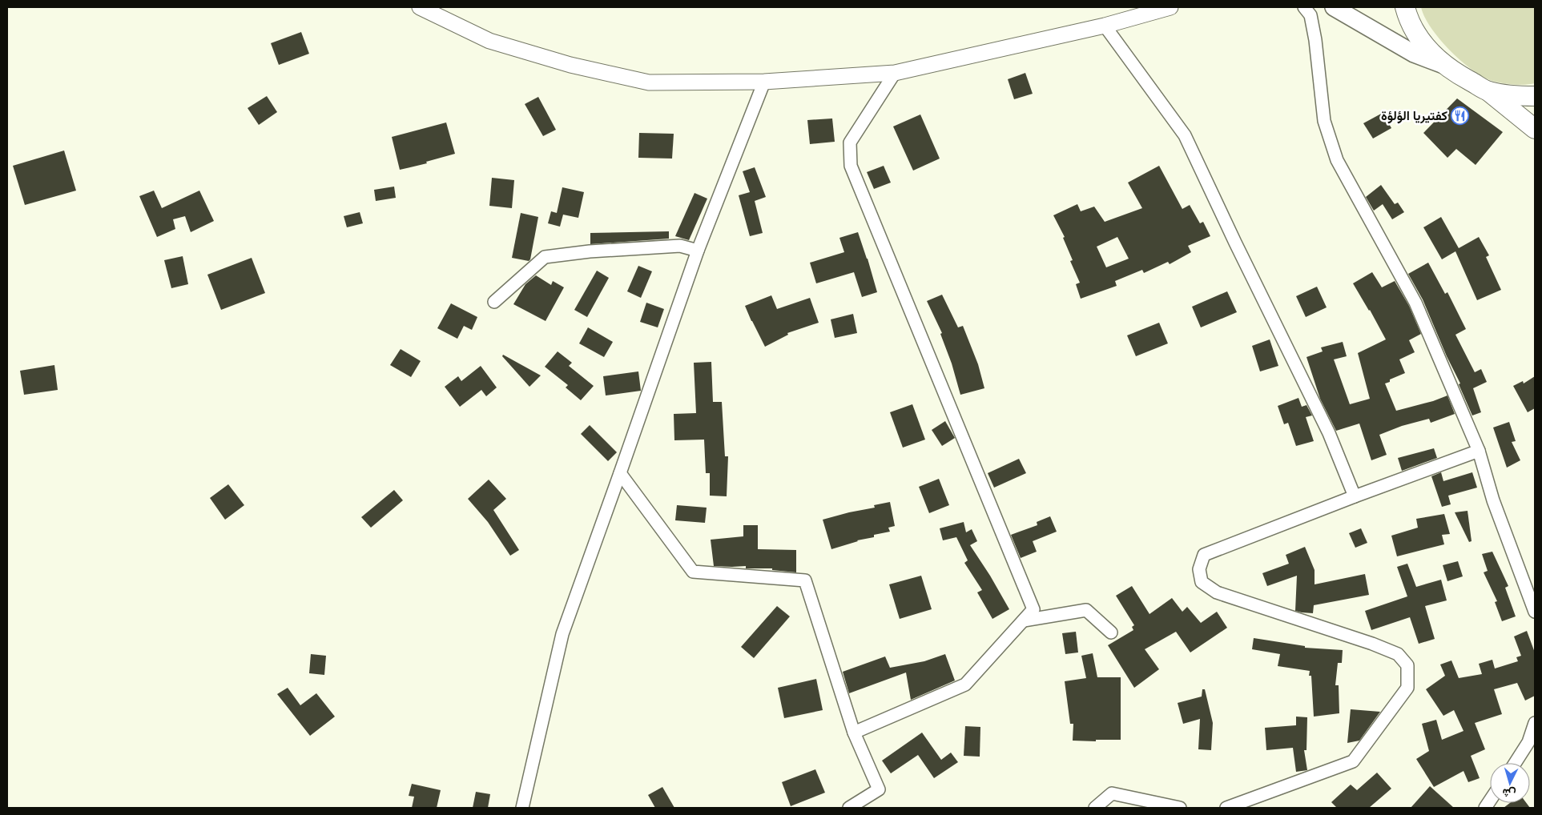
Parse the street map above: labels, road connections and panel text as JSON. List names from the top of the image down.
{
  "places": {
    "restaurant": ["كفتيريا الؤلؤة"]
  },
  "north": "bottom"
}
